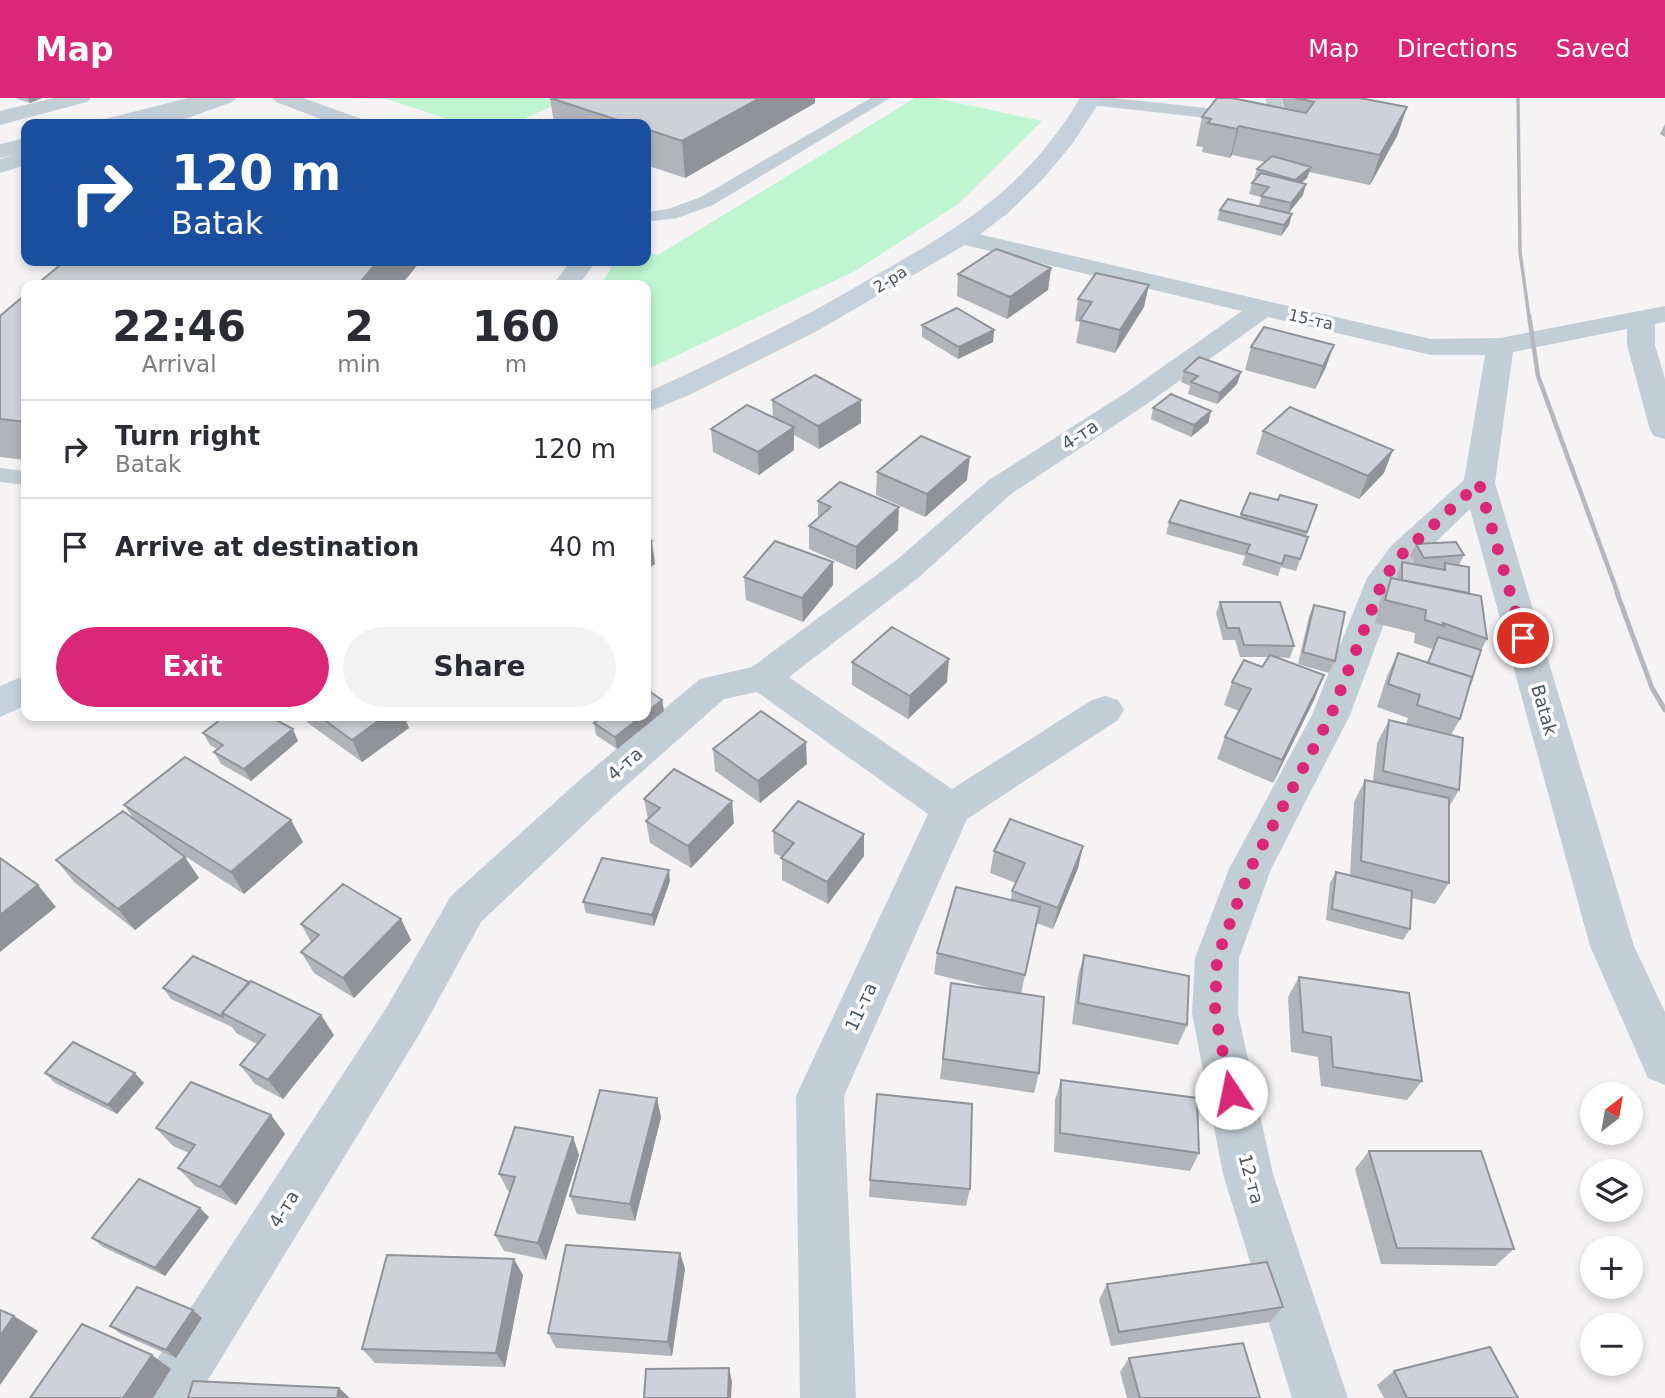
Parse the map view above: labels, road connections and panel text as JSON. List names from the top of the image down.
{
  "streets": {
    "main road": ["2-ра"],
    "street": [
      "15-та",
      "4-та",
      "Batak",
      "11-та",
      "12-та"
    ]
  },
  "crossings": [
    ["2-ра", "15-та"],
    ["15-та", "4-та"],
    ["15-та", "Batak"],
    ["Batak", "12-та"]
  ],
  "north": "top right",
  "page": {
    "header": "Map",
    "nav": ["Map", "Directions", "Saved"],
    "turn": ["120 m", "Batak"],
    "eta": [
      "22:46",
      "Arrival",
      "2",
      "min",
      "160",
      "m"
    ],
    "list": [
      {
        "name": "Turn right",
        "note": "Batak",
        "value": "120 m"
      },
      {
        "name": "Arrive at destination",
        "value": "40 m"
      }
    ],
    "buttons": ["Exit", "Share"],
    "map_buttons": ["+", "−"]
  }
}
